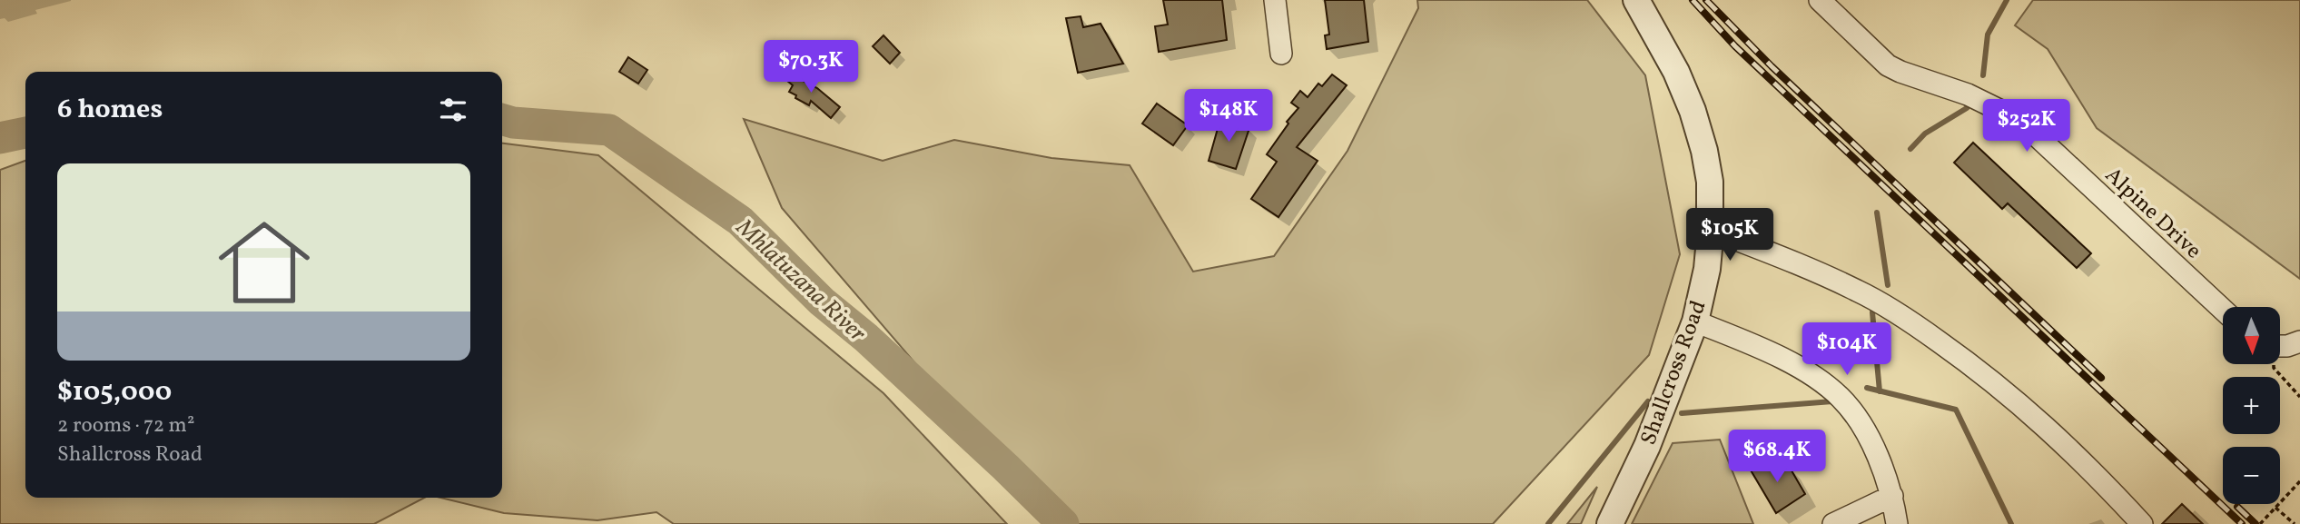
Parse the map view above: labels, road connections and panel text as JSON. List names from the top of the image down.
{
  "streets": {
    "street": ["Alpine Drive", "Shallcross Road"]
  },
  "water": ["Mhlatuzana River"],
  "north": "bottom",
  "page": {
    "price": [
      "$70.3K",
      "$148K",
      "$252K",
      "$105K",
      "$104K",
      "$68.4K"
    ],
    "heading": "6 homes",
    "list": [
      {
        "name": "$105,000",
        "note": "2 rooms · 72 m² · Shallcross Road"
      }
    ],
    "map_buttons": ["+", "−"]
  }
}
